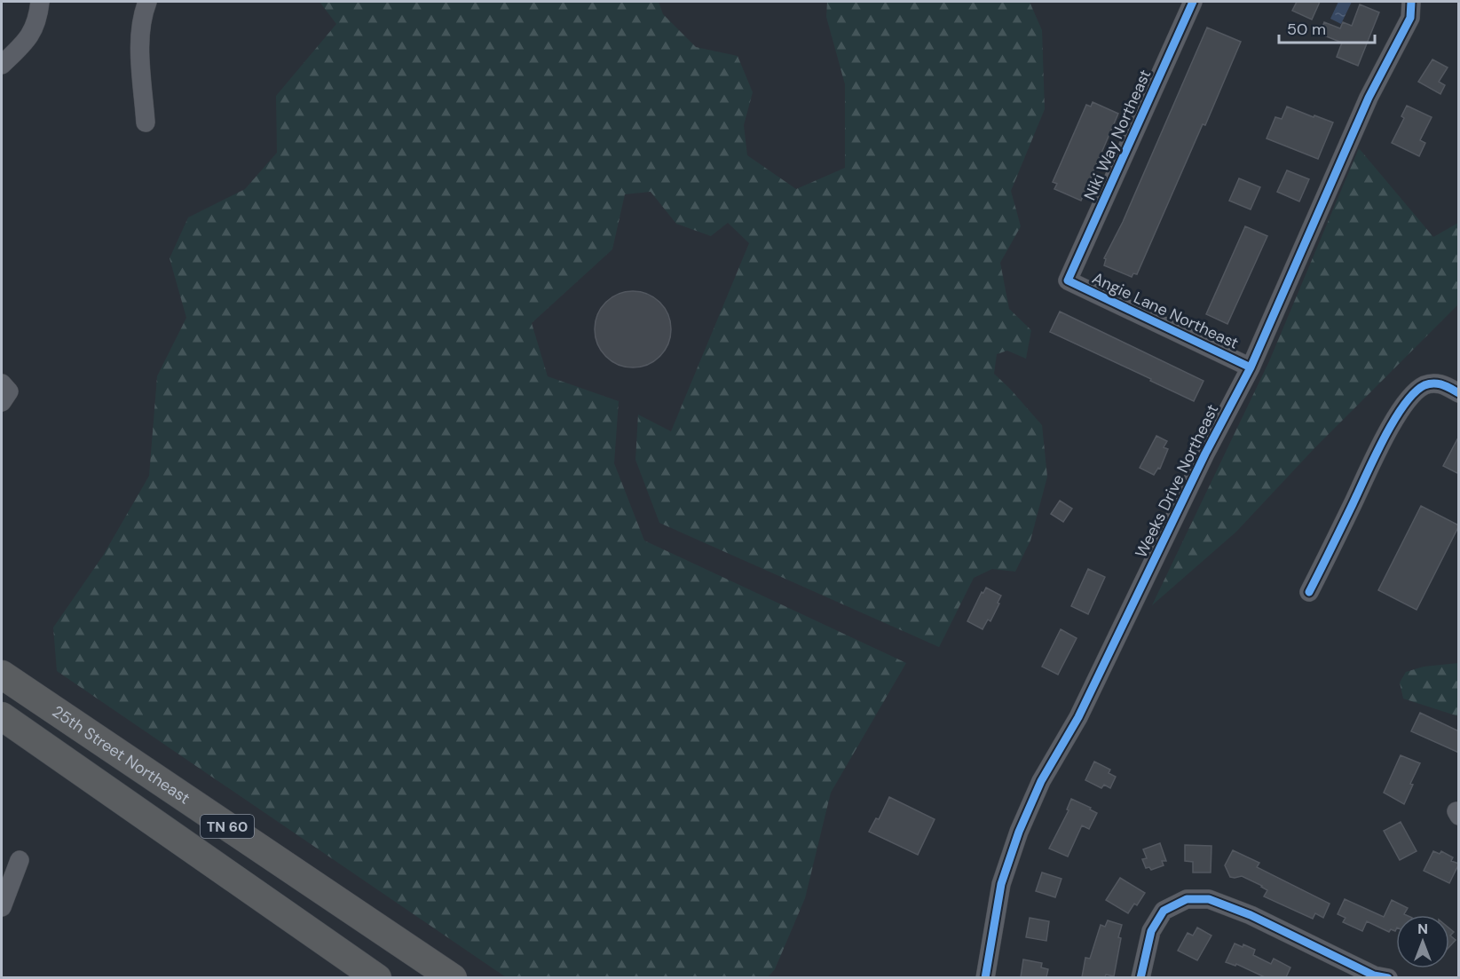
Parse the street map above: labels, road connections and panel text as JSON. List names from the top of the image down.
{
  "streets": {
    "highway": ["25th Street Northeast", "TN 60"],
    "street": ["Niki Way Northeast", "Angie Lane Northeast", "Weeks Drive Northeast"]
  },
  "crossings": [
    ["Niki Way Northeast", "Angie Lane Northeast"],
    ["Angie Lane Northeast", "Weeks Drive Northeast"]
  ],
  "scale_bar": "50 m",
  "north": "top"
}
